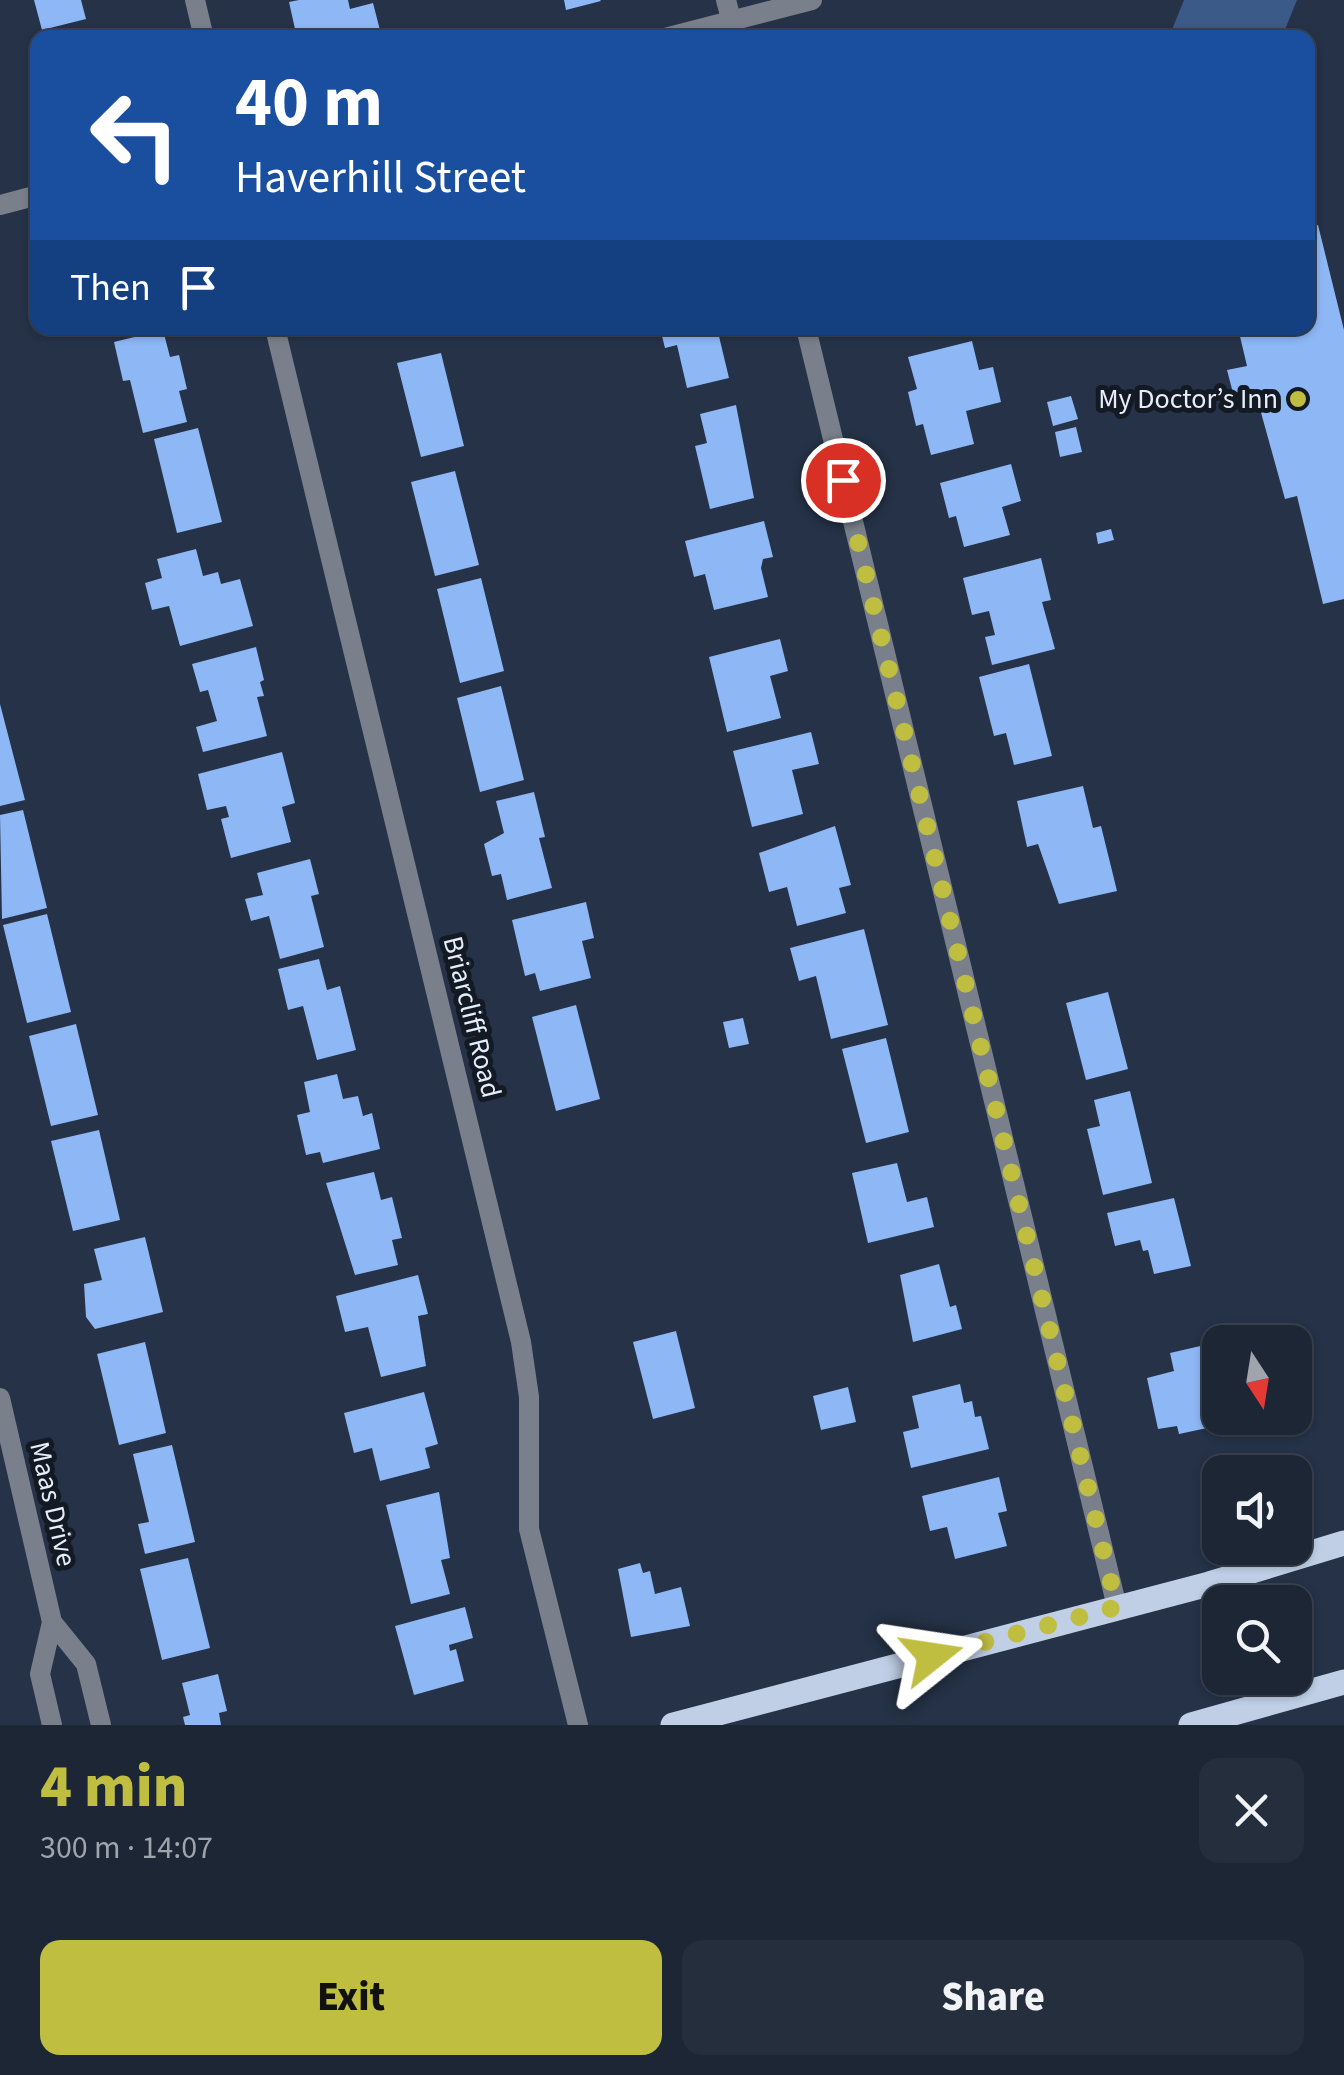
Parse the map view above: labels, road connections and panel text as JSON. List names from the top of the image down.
{
  "streets": {
    "street": ["Briarcliff Road", "Maas Drive"]
  },
  "places": ["My Doctor’s Inn"],
  "north": "bottom",
  "page": {
    "turn": ["40 m", "Haverhill Street"],
    "then": "Then",
    "heading": ["4 min", "300 m · 14:07"],
    "buttons": ["Exit", "Share"]
  }
}
